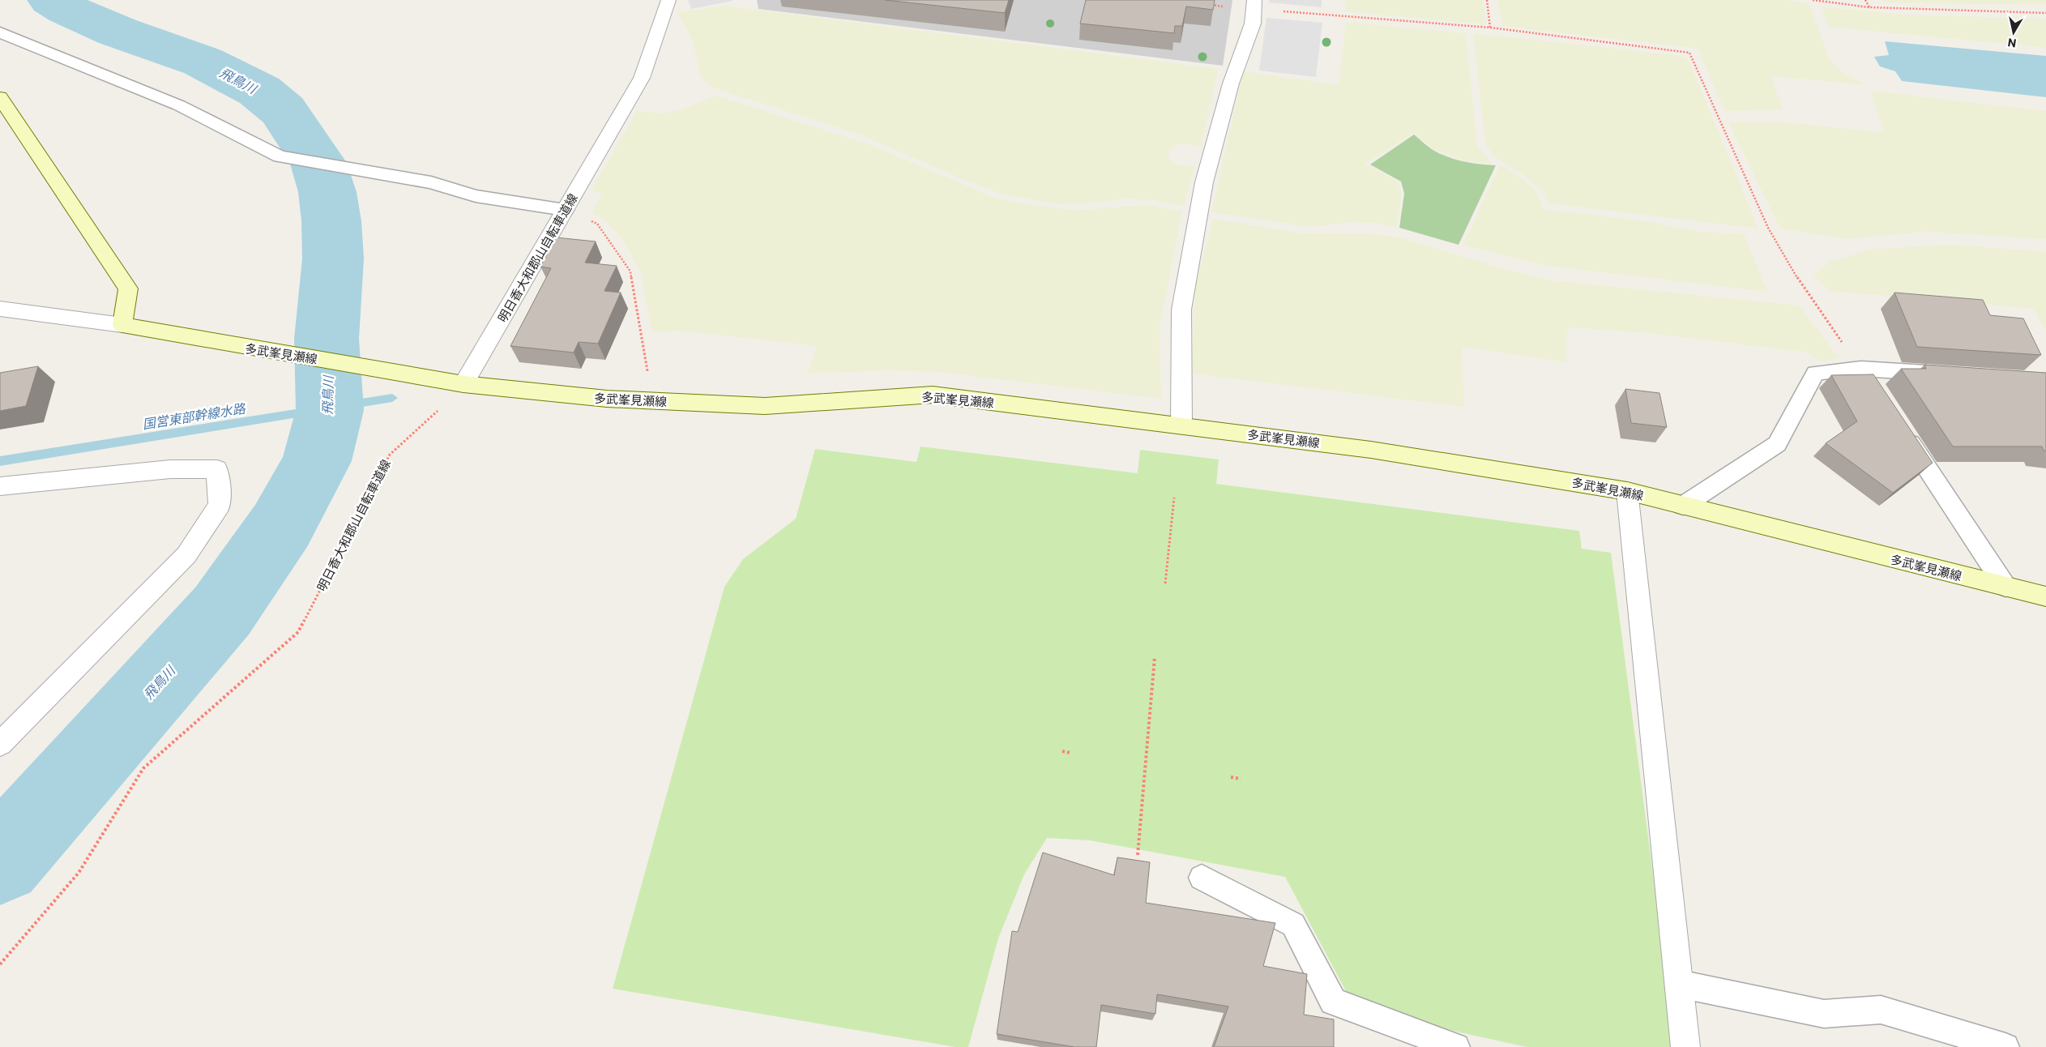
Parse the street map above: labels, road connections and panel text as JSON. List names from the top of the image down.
{
  "streets": {
    "main road": ["多武峯見瀬線"],
    "street": ["明日香大和郡山自転車道線"]
  },
  "crossings": [
    ["明日香大和郡山自転車道線", "多武峯見瀬線"]
  ],
  "water": ["飛鳥川", "国営東部幹線水路"],
  "north": "bottom"
}
